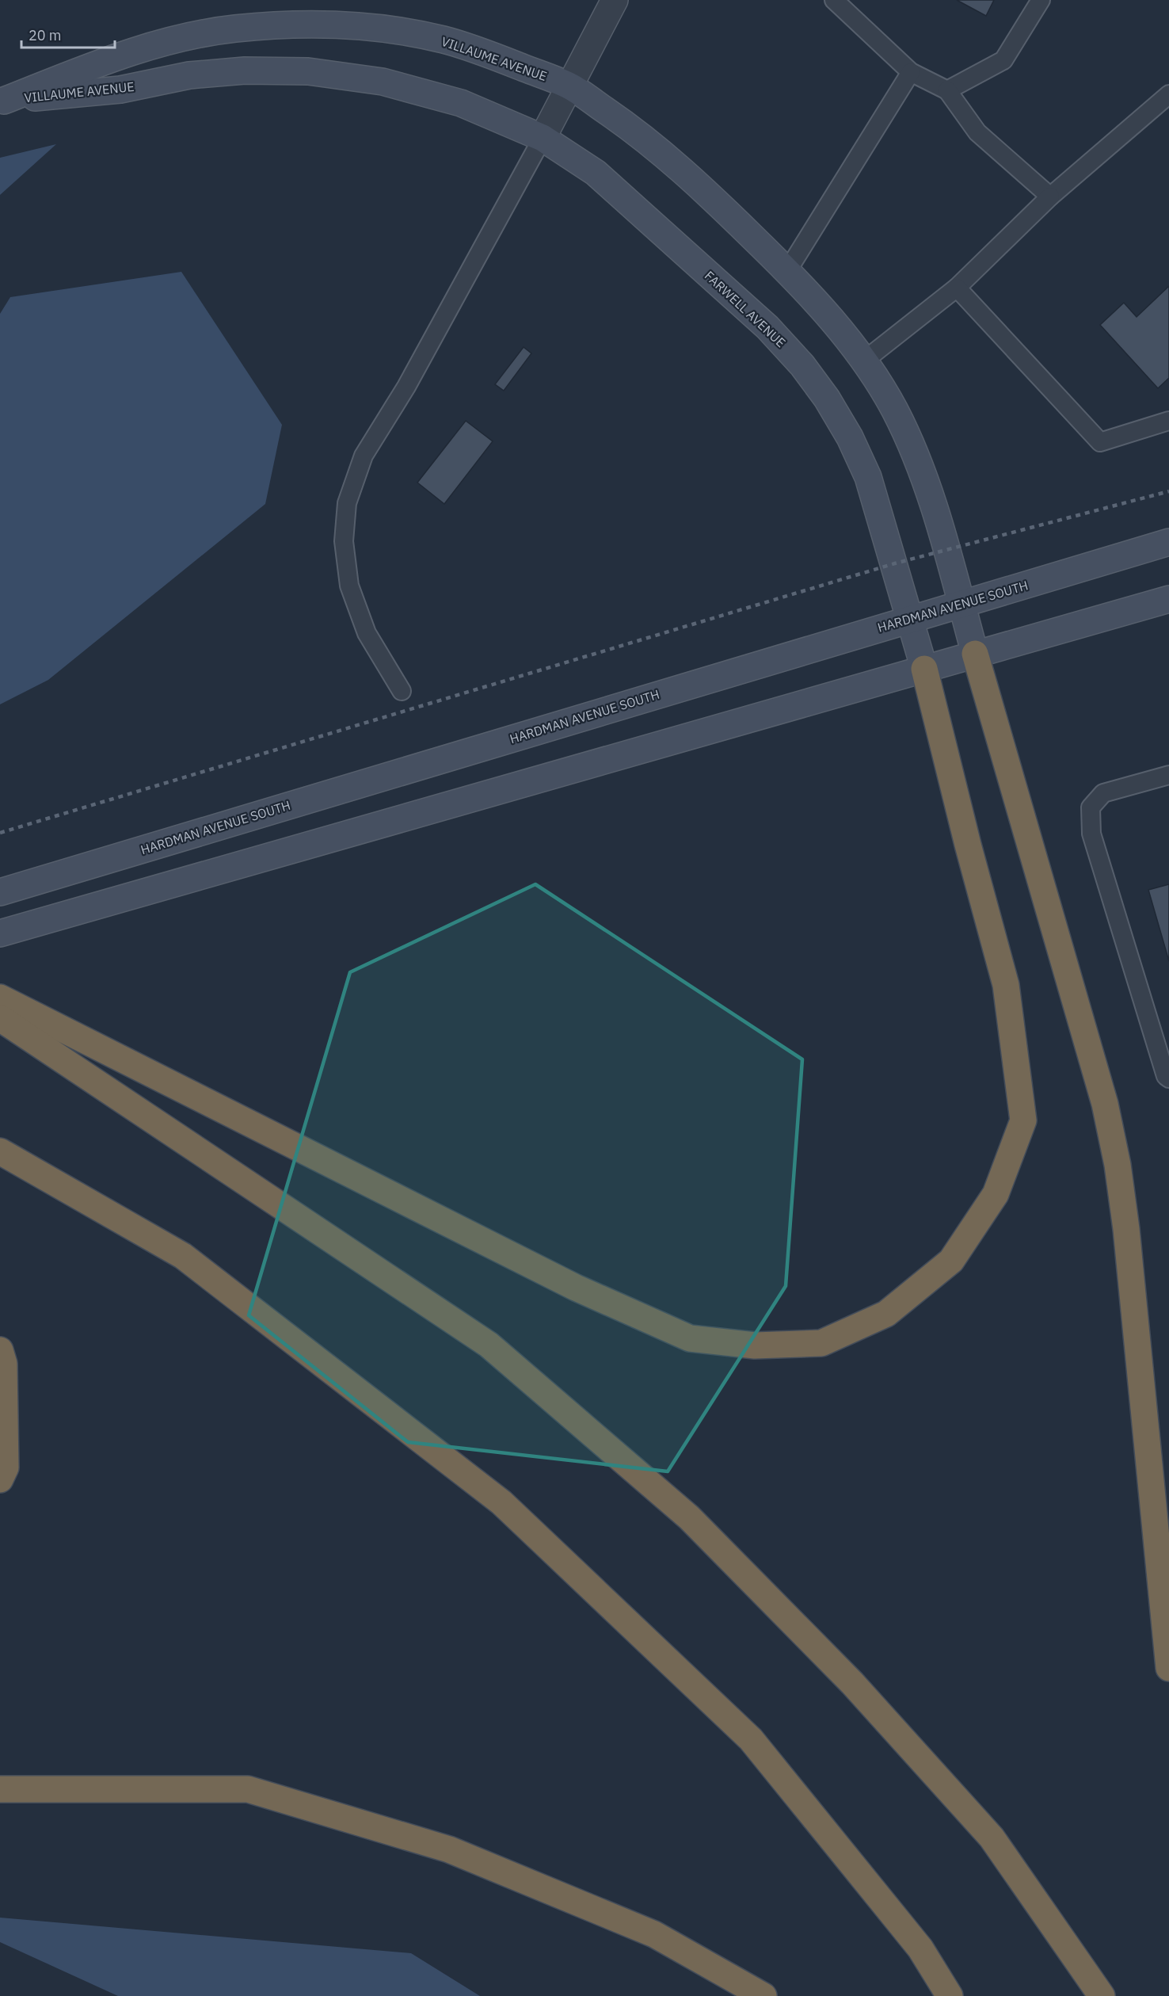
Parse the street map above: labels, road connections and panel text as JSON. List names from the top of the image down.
{
  "streets": {
    "street": ["VILLAUME AVENUE", "FARWELL AVENUE", "HARDMAN AVENUE SOUTH"]
  },
  "crossings": [
    ["VILLAUME AVENUE", "FARWELL AVENUE"],
    ["FARWELL AVENUE", "HARDMAN AVENUE SOUTH"]
  ],
  "scale_bar": "20 m"
}
